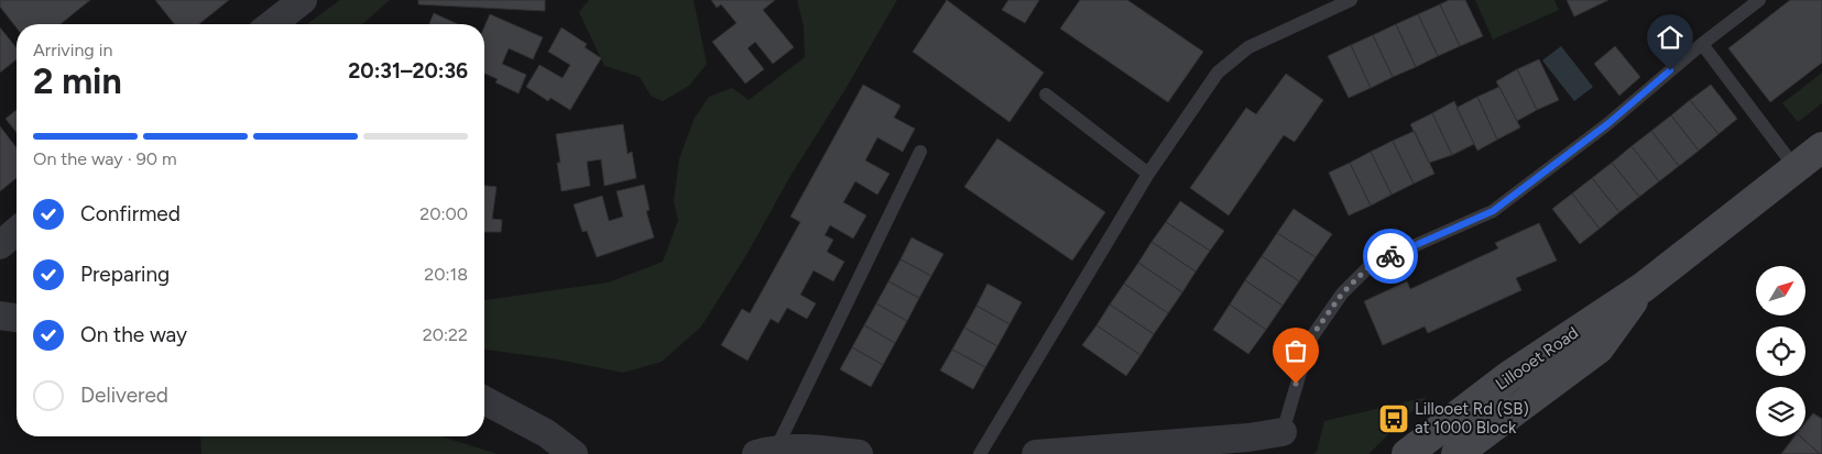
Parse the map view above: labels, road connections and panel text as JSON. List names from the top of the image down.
{
  "streets": {
    "street": ["Lillooet Road"]
  },
  "places": {
    "bus stop": ["Lillooet Rd (SB) at 1000 Block"]
  },
  "north": "top right",
  "page": {
    "heading": ["2 min", "Arriving in", "20:31–20:36"],
    "bar": "On the way · 90 m",
    "list": [
      ["Confirmed", "20:00"],
      ["Preparing", "20:18"],
      ["On the way", "20:22"],
      "Delivered"
    ]
  }
}
